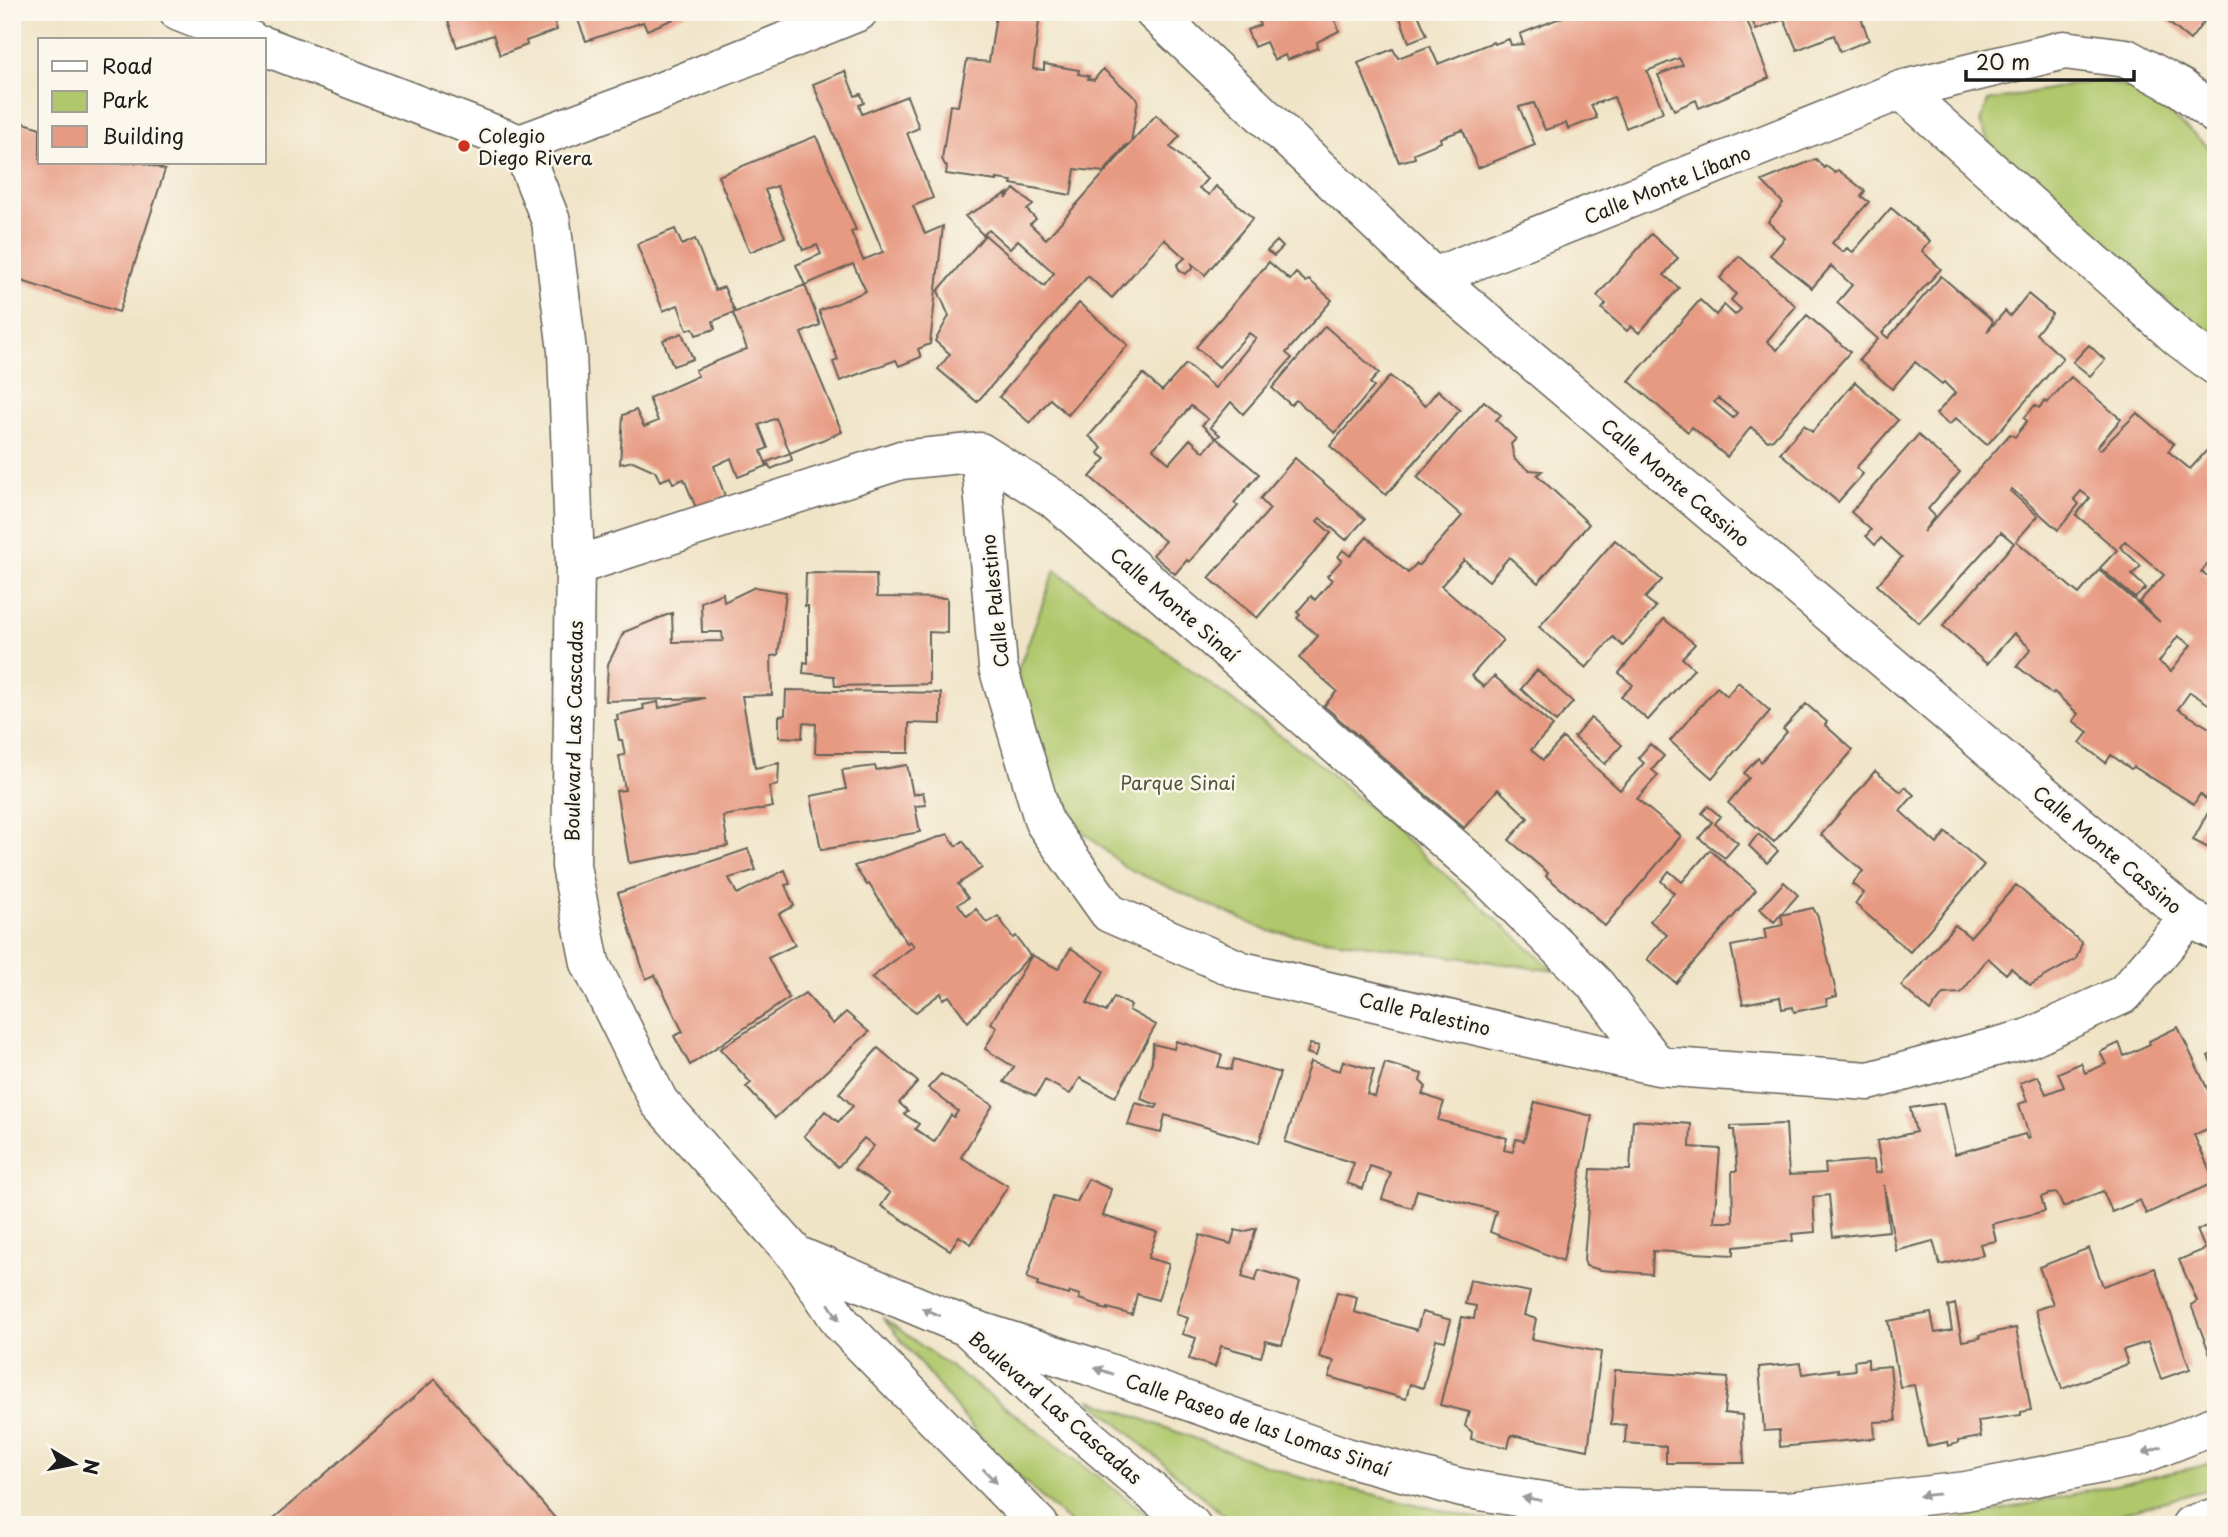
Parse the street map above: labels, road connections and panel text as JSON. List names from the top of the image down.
{
  "streets": {
    "street": [
      "Calle Monte Líbano",
      "Calle Monte Cassino",
      "Calle Palestino",
      "Calle Monte Sinaí",
      "Boulevard Las Cascadas",
      "Calle Paseo de las Lomas Sinaí"
    ]
  },
  "crossings": [
    ["Calle Monte Líbano", "Calle Monte Cassino"],
    ["Calle Monte Cassino", "Calle Palestino"],
    ["Calle Palestino", "Calle Monte Sinaí"],
    ["Boulevard Las Cascadas", "Calle Paseo de las Lomas Sinaí"]
  ],
  "one_way": ["Calle Paseo de las Lomas Sinaí"],
  "parks": ["Parque Sinai"],
  "places": ["Colegio Diego Rivera"],
  "legend": ["Road", "Park", "Building"],
  "scale_bar": "20 m",
  "north": "right"
}
